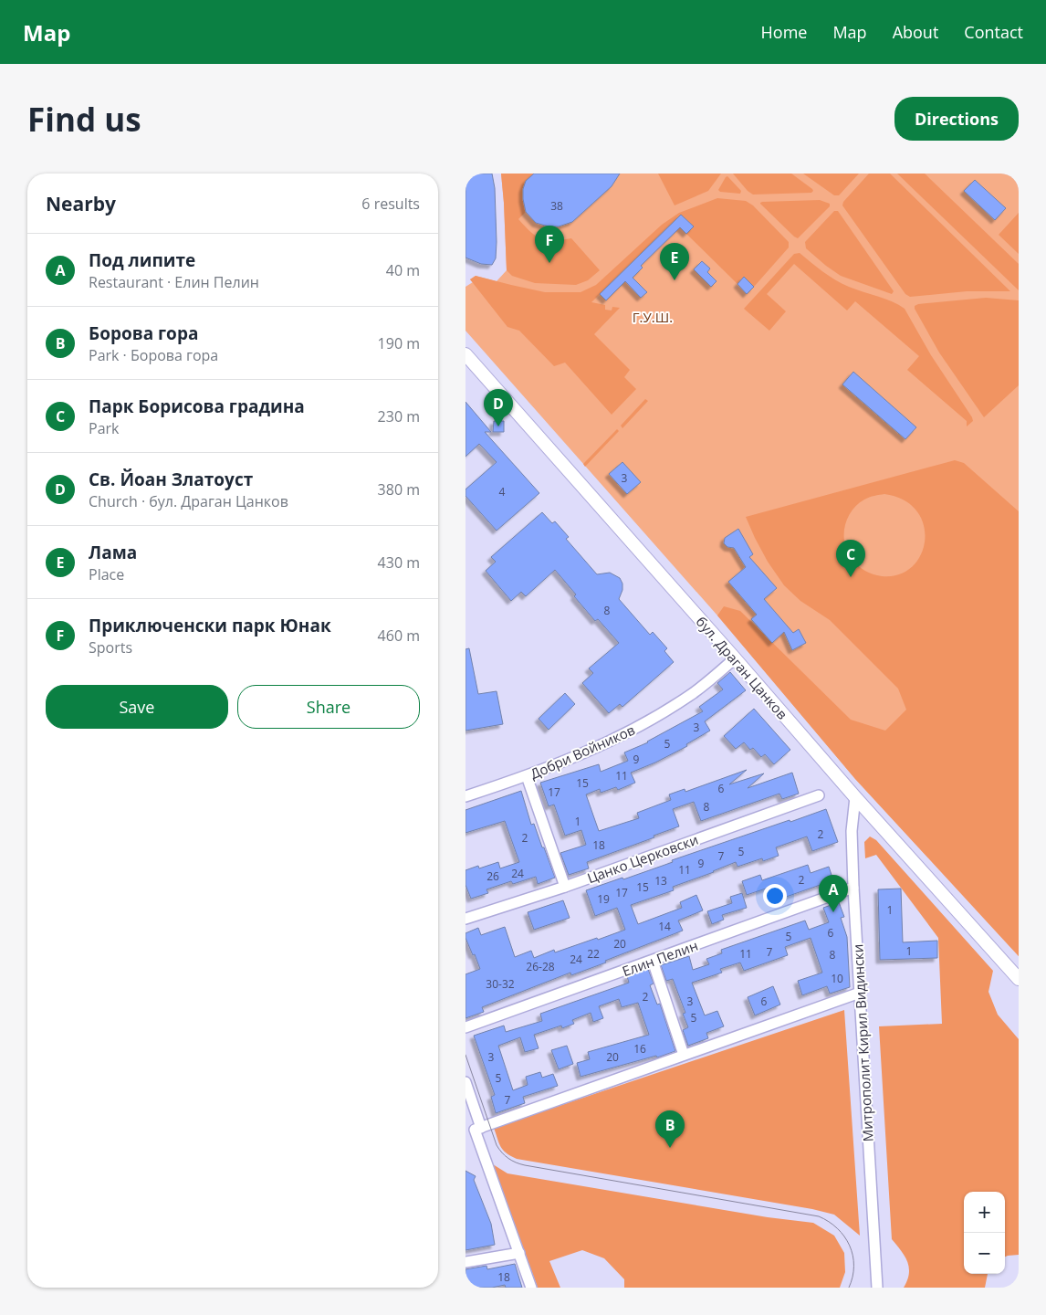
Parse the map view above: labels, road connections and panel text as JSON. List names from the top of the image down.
{
  "streets": {
    "street": [
      "бул. Драган Цанков",
      "Добри Войников",
      "Цанко Церковски",
      "Елин Пелин",
      "Митрополит Кирил Видински"
    ]
  },
  "crossings": [
    ["бул. Драган Цанков", "Добри Войников"],
    ["бул. Драган Цанков", "Митрополит Кирил Видински"],
    ["Елин Пелин", "Митрополит Кирил Видински"]
  ],
  "parks": ["Г.У.Ш."],
  "house_numbers": [
    "38",
    "3",
    "4",
    "8",
    "3",
    "5",
    "9",
    "11",
    "15",
    "6",
    "17",
    "8",
    "1",
    "2",
    "2",
    "18",
    "5",
    "7",
    "9",
    "11",
    "24",
    "26",
    "2",
    "13",
    "15",
    "17",
    "19",
    "1",
    "14",
    "6",
    "5",
    "20",
    "1",
    "7",
    "22",
    "11",
    "8",
    "24",
    "26-28",
    "10",
    "30-32",
    "2",
    "3",
    "6",
    "5",
    "16",
    "3",
    "20",
    "5",
    "7",
    "18"
  ],
  "page": {
    "header": "Map",
    "nav": [
      "Home",
      "Map",
      "About",
      "Contact"
    ],
    "buttons": [
      "Directions",
      ["Save", "Share"]
    ],
    "title": "Find us",
    "heading": ["Nearby", "6 results"],
    "pins": [
      "F",
      "E",
      "D",
      "C",
      "A",
      "B"
    ],
    "list": [
      {
        "mark": "A",
        "name": "Под липите",
        "note": "Restaurant · Елин Пелин",
        "value": "40 m"
      },
      {
        "mark": "B",
        "name": "Борова гора",
        "note": "Park · Борова гора",
        "value": "190 m"
      },
      {
        "mark": "C",
        "name": "Парк Борисова градина",
        "note": "Park",
        "value": "230 m"
      },
      {
        "mark": "D",
        "name": "Св. Йоан Златоуст",
        "note": "Church · бул. Драган Цанков",
        "value": "380 m"
      },
      {
        "mark": "E",
        "name": "Лама",
        "note": "Place",
        "value": "430 m"
      },
      {
        "mark": "F",
        "name": "Приключенски парк Юнак",
        "note": "Sports",
        "value": "460 m"
      }
    ],
    "map_buttons": ["+", "−"]
  }
}
